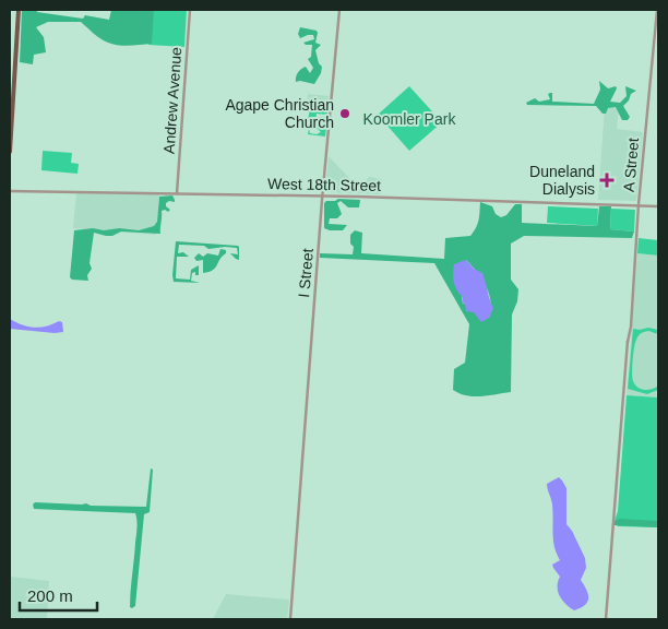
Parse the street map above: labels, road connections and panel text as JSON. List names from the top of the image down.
{
  "streets": {
    "street": [
      "Andrew Avenue",
      "A Street",
      "West 18th Street",
      "I Street"
    ]
  },
  "crossings": [
    ["Andrew Avenue", "West 18th Street"],
    ["A Street", "West 18th Street"],
    ["West 18th Street", "I Street"]
  ],
  "parks": ["Koomler Park"],
  "places": {
    "other": ["Agape Christian Church"],
    "health": ["Duneland Dialysis"]
  },
  "scale_bar": "200 m"
}
